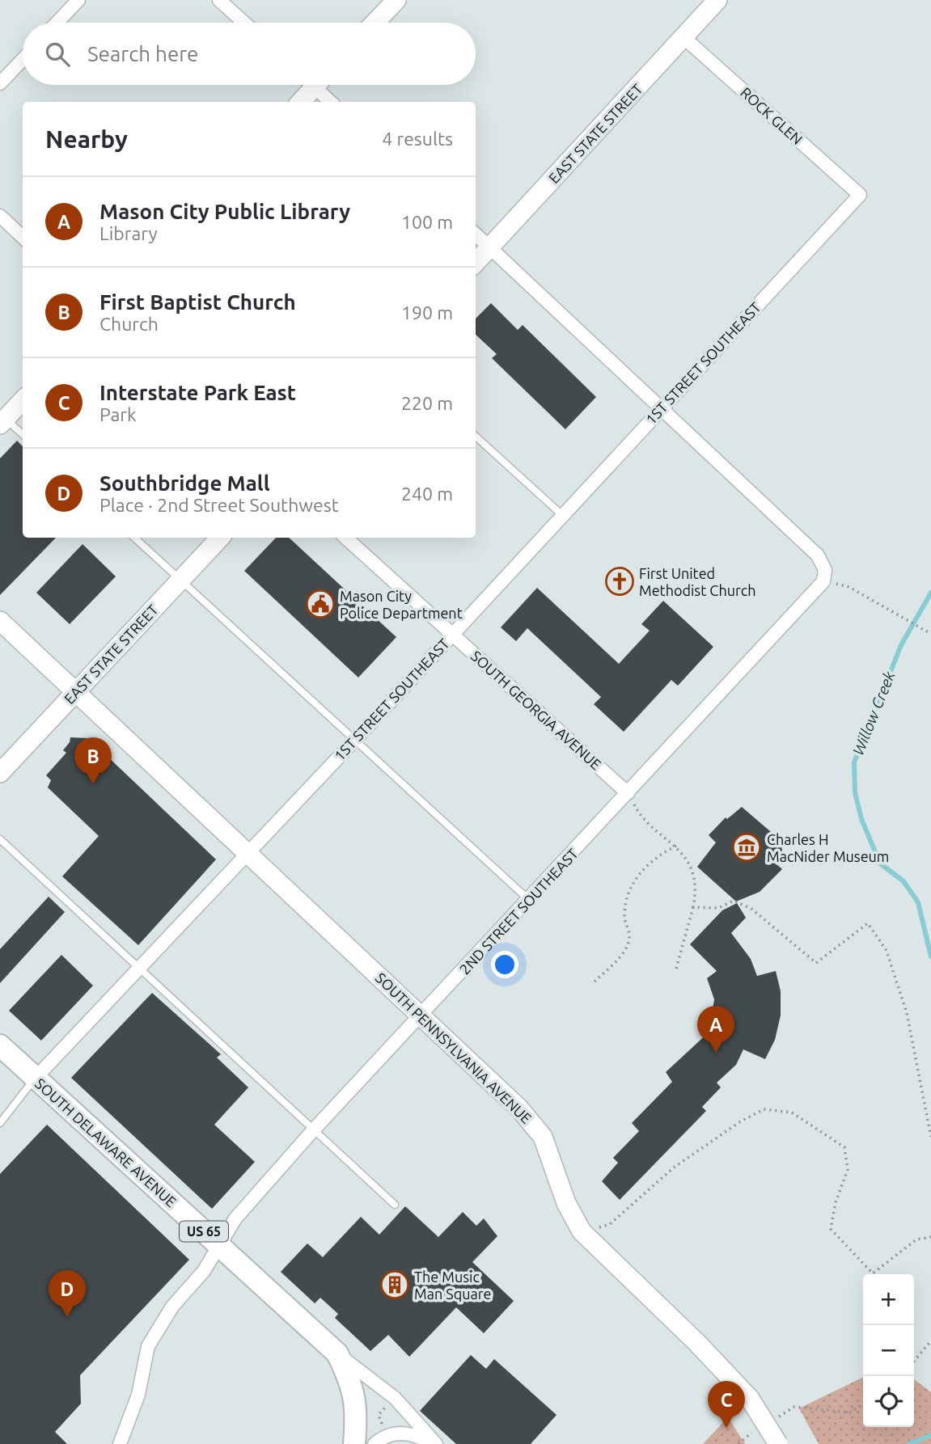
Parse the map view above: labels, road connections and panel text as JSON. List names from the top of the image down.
{
  "streets": {
    "main road": [
      "EAST STATE STREET",
      "SOUTH PENNSYLVANIA AVENUE",
      "SOUTH DELAWARE AVENUE",
      "US 65"
    ],
    "street": [
      "ROCK GLEN",
      "1ST STREET SOUTHEAST",
      "SOUTH GEORGIA AVENUE",
      "2ND STREET SOUTHEAST"
    ]
  },
  "crossings": [
    ["ROCK GLEN", "EAST STATE STREET"],
    ["ROCK GLEN", "1ST STREET SOUTHEAST"],
    ["EAST STATE STREET", "SOUTH PENNSYLVANIA AVENUE"],
    ["1ST STREET SOUTHEAST", "SOUTH GEORGIA AVENUE"],
    ["1ST STREET SOUTHEAST", "2ND STREET SOUTHEAST"],
    ["1ST STREET SOUTHEAST", "SOUTH PENNSYLVANIA AVENUE"],
    ["1ST STREET SOUTHEAST", "SOUTH DELAWARE AVENUE"],
    ["SOUTH GEORGIA AVENUE", "2ND STREET SOUTHEAST"],
    ["2ND STREET SOUTHEAST", "SOUTH PENNSYLVANIA AVENUE"],
    ["2ND STREET SOUTHEAST", "SOUTH DELAWARE AVENUE"]
  ],
  "water": ["Willow Creek"],
  "places": {
    "church": ["First United Methodist Church"],
    "public building": ["Mason City Police Department"],
    "museum": ["Charles H MacNider Museum"],
    "building": ["The Music Man Square"]
  },
  "page": {
    "search": "Search here",
    "heading": ["Nearby", "4 results"],
    "list": [
      {
        "mark": "A",
        "name": "Mason City Public Library",
        "note": "Library",
        "value": "100 m"
      },
      {
        "mark": "B",
        "name": "First Baptist Church",
        "note": "Church",
        "value": "190 m"
      },
      {
        "mark": "C",
        "name": "Interstate Park East",
        "note": "Park",
        "value": "220 m"
      },
      {
        "mark": "D",
        "name": "Southbridge Mall",
        "note": "Place · 2nd Street Southwest",
        "value": "240 m"
      }
    ],
    "pins": [
      "B",
      "A",
      "D",
      "C"
    ],
    "map_buttons": ["+", "−"]
  }
}
